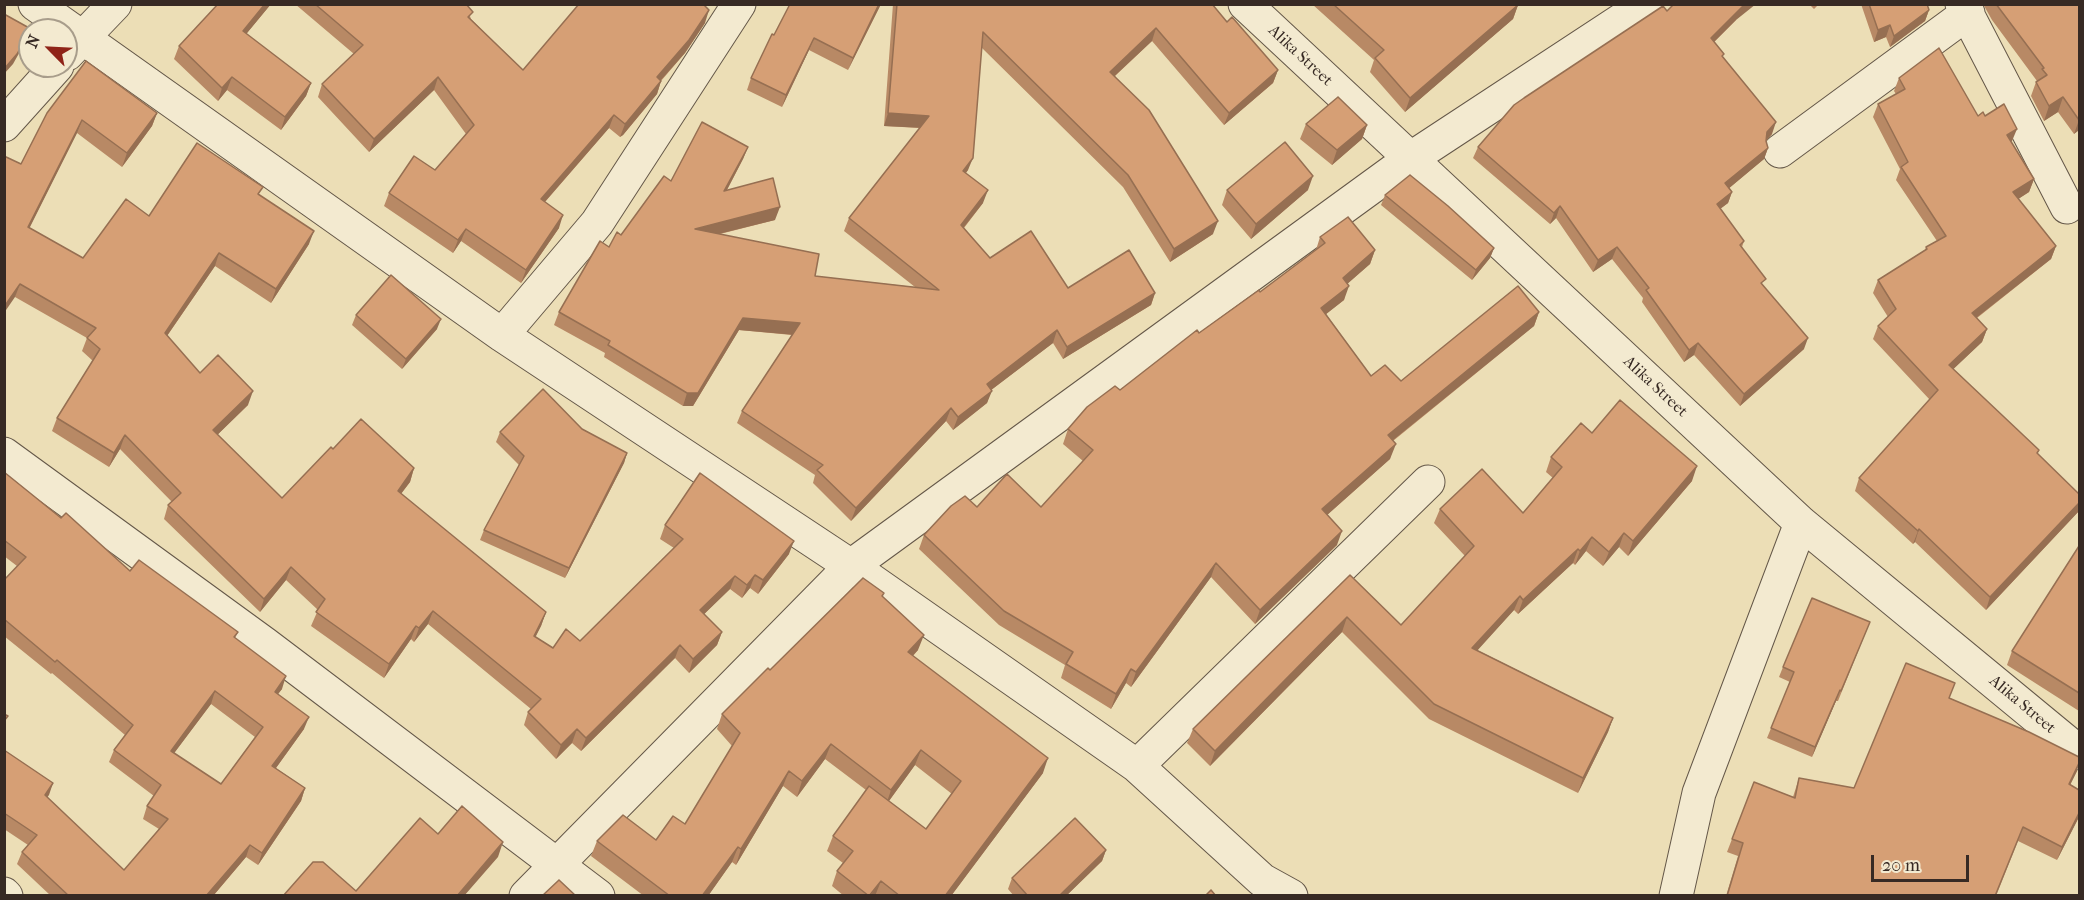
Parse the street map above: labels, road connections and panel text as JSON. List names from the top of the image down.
{
  "streets": {
    "street": ["Alika Street"]
  },
  "scale_bar": "20 m",
  "north": "top left"
}
